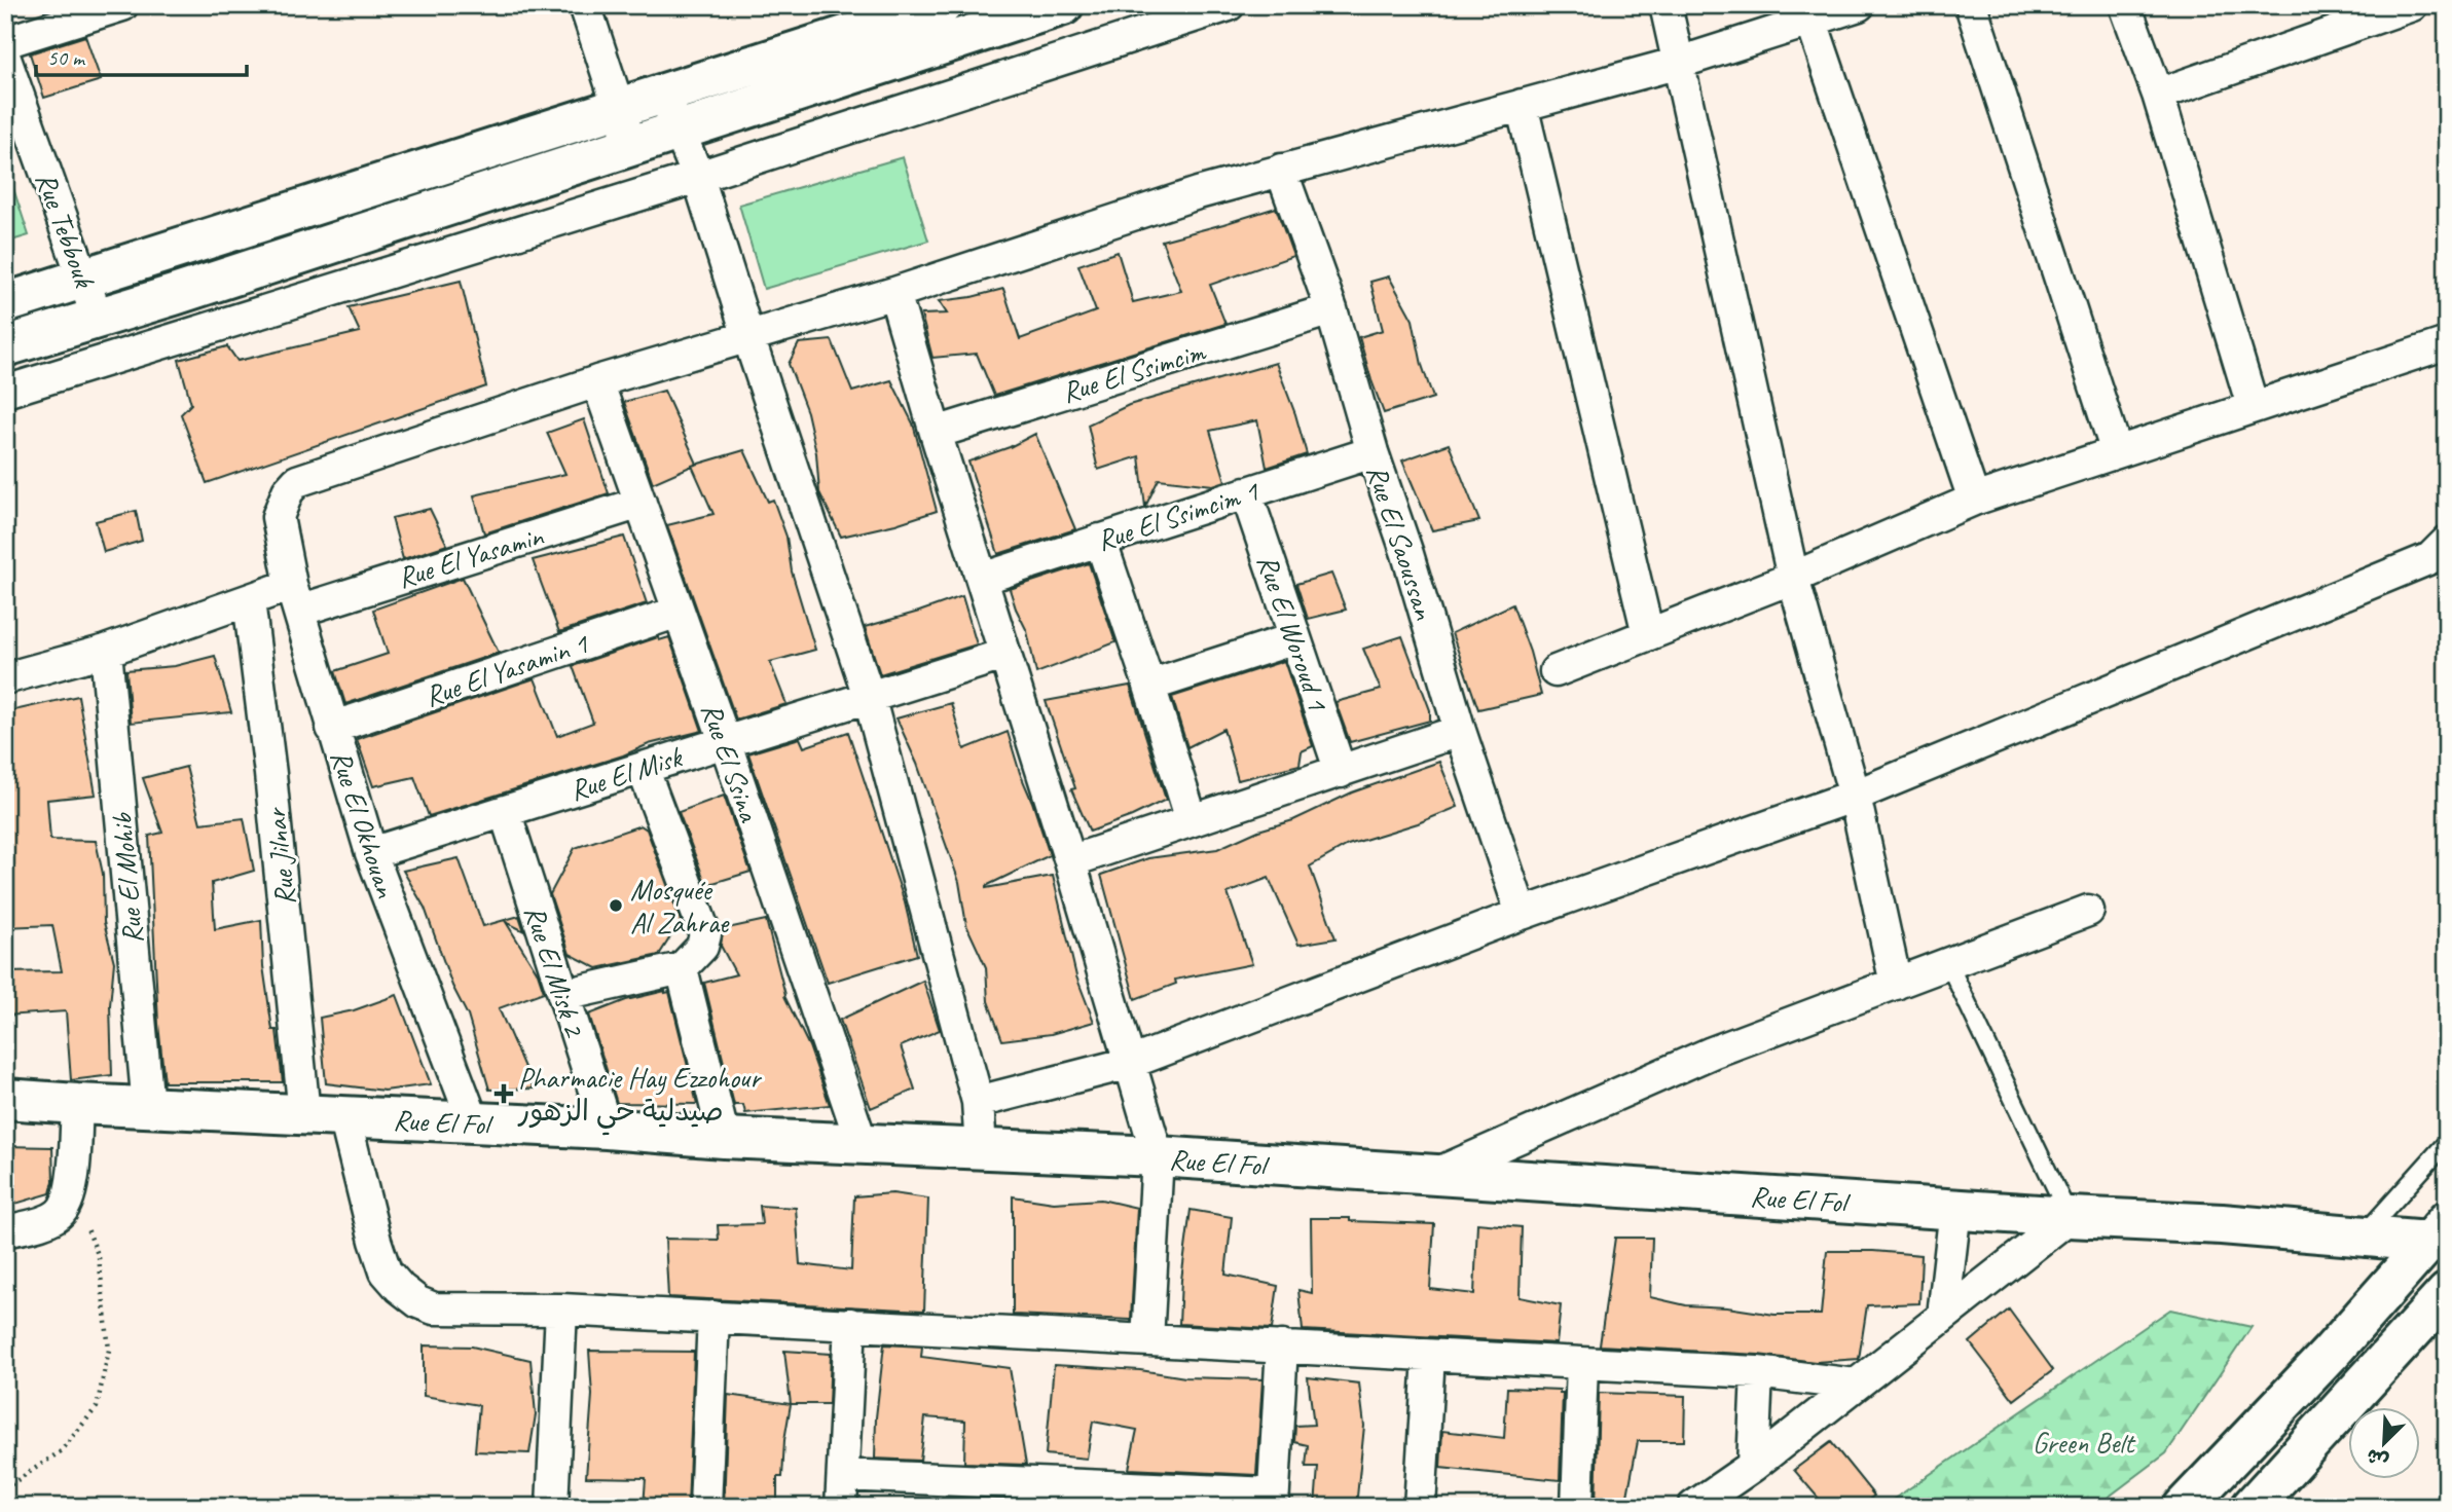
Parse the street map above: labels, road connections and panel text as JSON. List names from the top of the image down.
{
  "streets": {
    "main road": ["Rue El Fol"],
    "street": [
      "Rue Tebbouk",
      "Rue El Ssimcim",
      "Rue El Ssimcim 1",
      "Rue El Saoussan",
      "Rue El Yasamin",
      "Rue El Woroud 1",
      "Rue El Yasamin 1",
      "Rue El Ssina",
      "Rue El Misk",
      "Rue El Okhouan",
      "Rue Jilnar",
      "Rue El Mohib",
      "Rue El Misk 2"
    ]
  },
  "crossings": [
    ["Rue El Ssimcim", "Rue El Saoussan"],
    ["Rue El Ssimcim 1", "Rue El Saoussan"],
    ["Rue El Ssimcim 1", "Rue El Woroud 1"],
    ["Rue El Yasamin", "Rue El Ssina"],
    ["Rue El Yasamin", "Rue El Okhouan"],
    ["Rue El Yasamin", "Rue Jilnar"],
    ["Rue El Yasamin", "Rue El Mohib"],
    ["Rue El Yasamin 1", "Rue El Ssina"],
    ["Rue El Yasamin 1", "Rue El Okhouan"],
    ["Rue El Ssina", "Rue El Misk"],
    ["Rue El Ssina", "Rue El Okhouan"],
    ["Rue El Ssina", "Rue El Fol"],
    ["Rue El Misk", "Rue El Okhouan"],
    ["Rue El Misk", "Rue El Misk 2"],
    ["Rue El Okhouan", "Rue El Fol"],
    ["Rue Jilnar", "Rue El Fol"],
    ["Rue El Mohib", "Rue El Fol"],
    ["Rue El Misk 2", "Rue El Fol"]
  ],
  "parks": ["Green Belt"],
  "places": {
    "other": ["Mosquée Al Zahrae"],
    "health": ["Pharmacie Hay Ezzohour صيدلية حي الزهور"]
  },
  "scale_bar": "50 m",
  "north": "bottom left"
}
